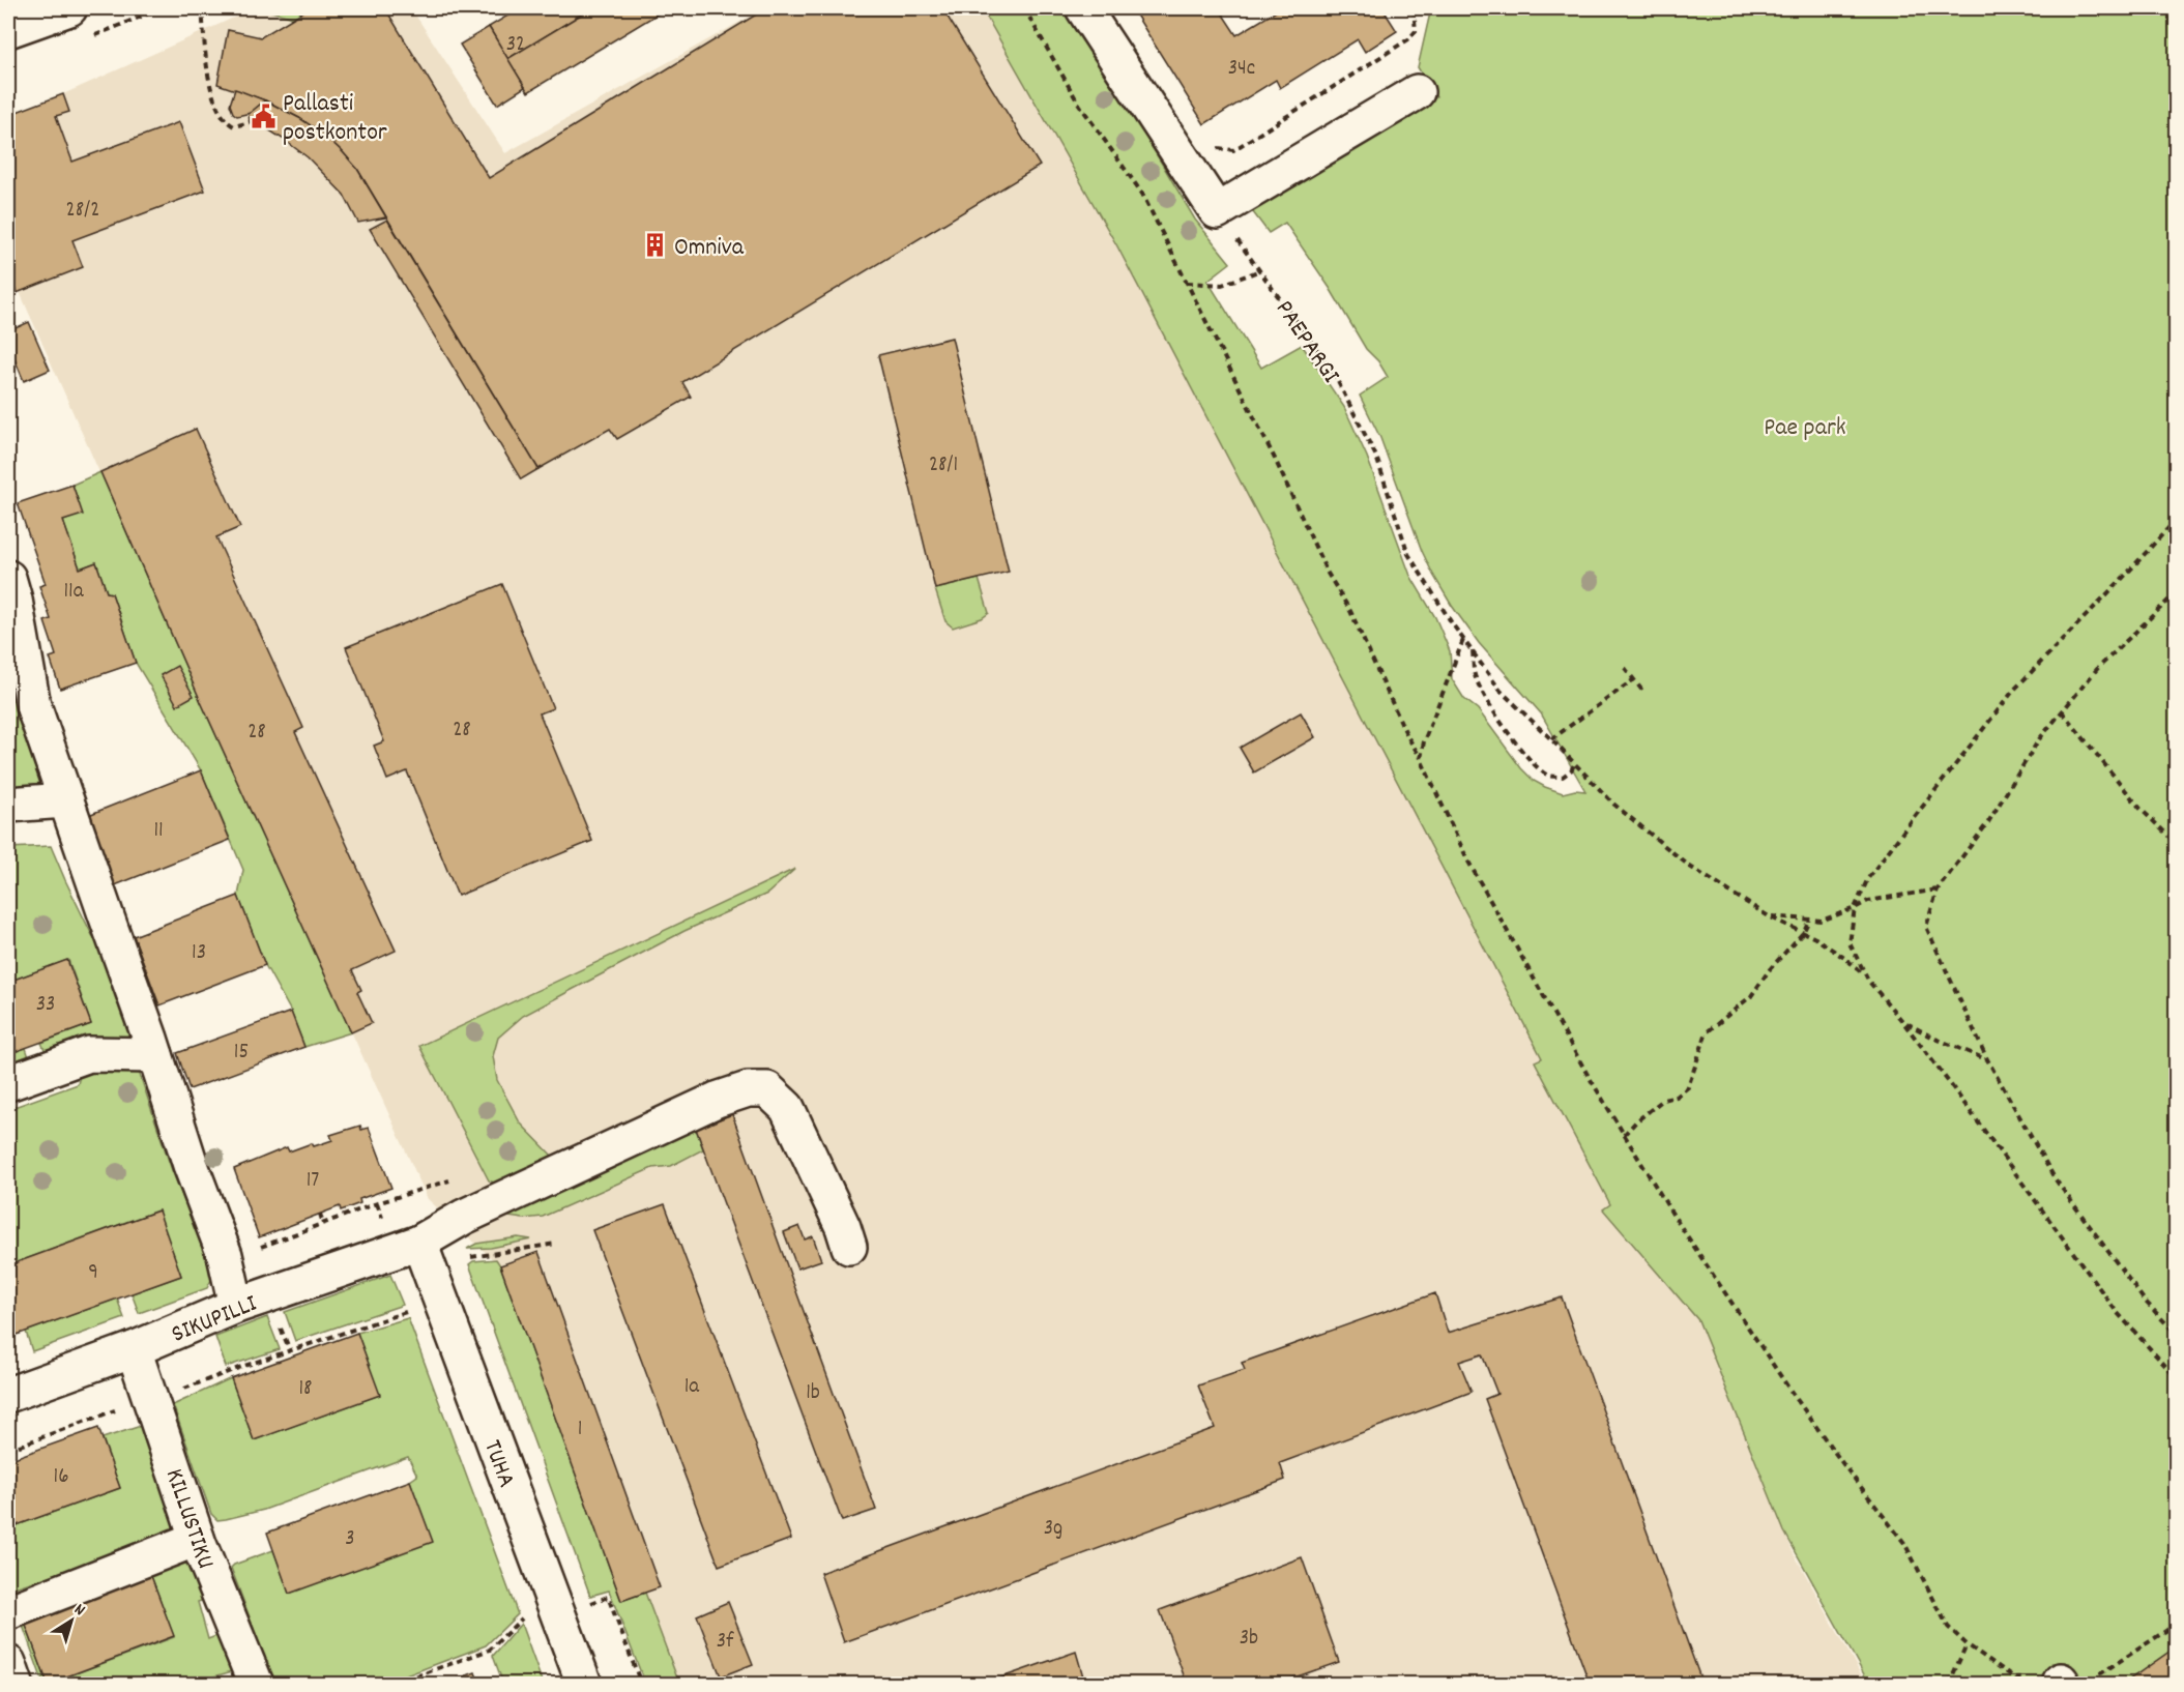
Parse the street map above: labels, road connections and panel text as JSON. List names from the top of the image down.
{
  "streets": {
    "street": ["SIKUPILLI", "TUHA", "KILLUSTIKU"],
    "path": ["PAEPARGI"]
  },
  "crossings": [
    ["SIKUPILLI", "TUHA"],
    ["SIKUPILLI", "KILLUSTIKU"]
  ],
  "parks": ["Pae park"],
  "places": {
    "public building": ["Pallasti postkontor"],
    "building": ["Omniva"]
  },
  "house_numbers": [
    "32",
    "34c",
    "28/2",
    "28/1",
    "11a",
    "28",
    "28",
    "11",
    "13",
    "33",
    "15",
    "17",
    "9",
    "1a",
    "18",
    "1b",
    "1",
    "16",
    "3g",
    "3",
    "3b",
    "3f"
  ],
  "north": "top right"
}
